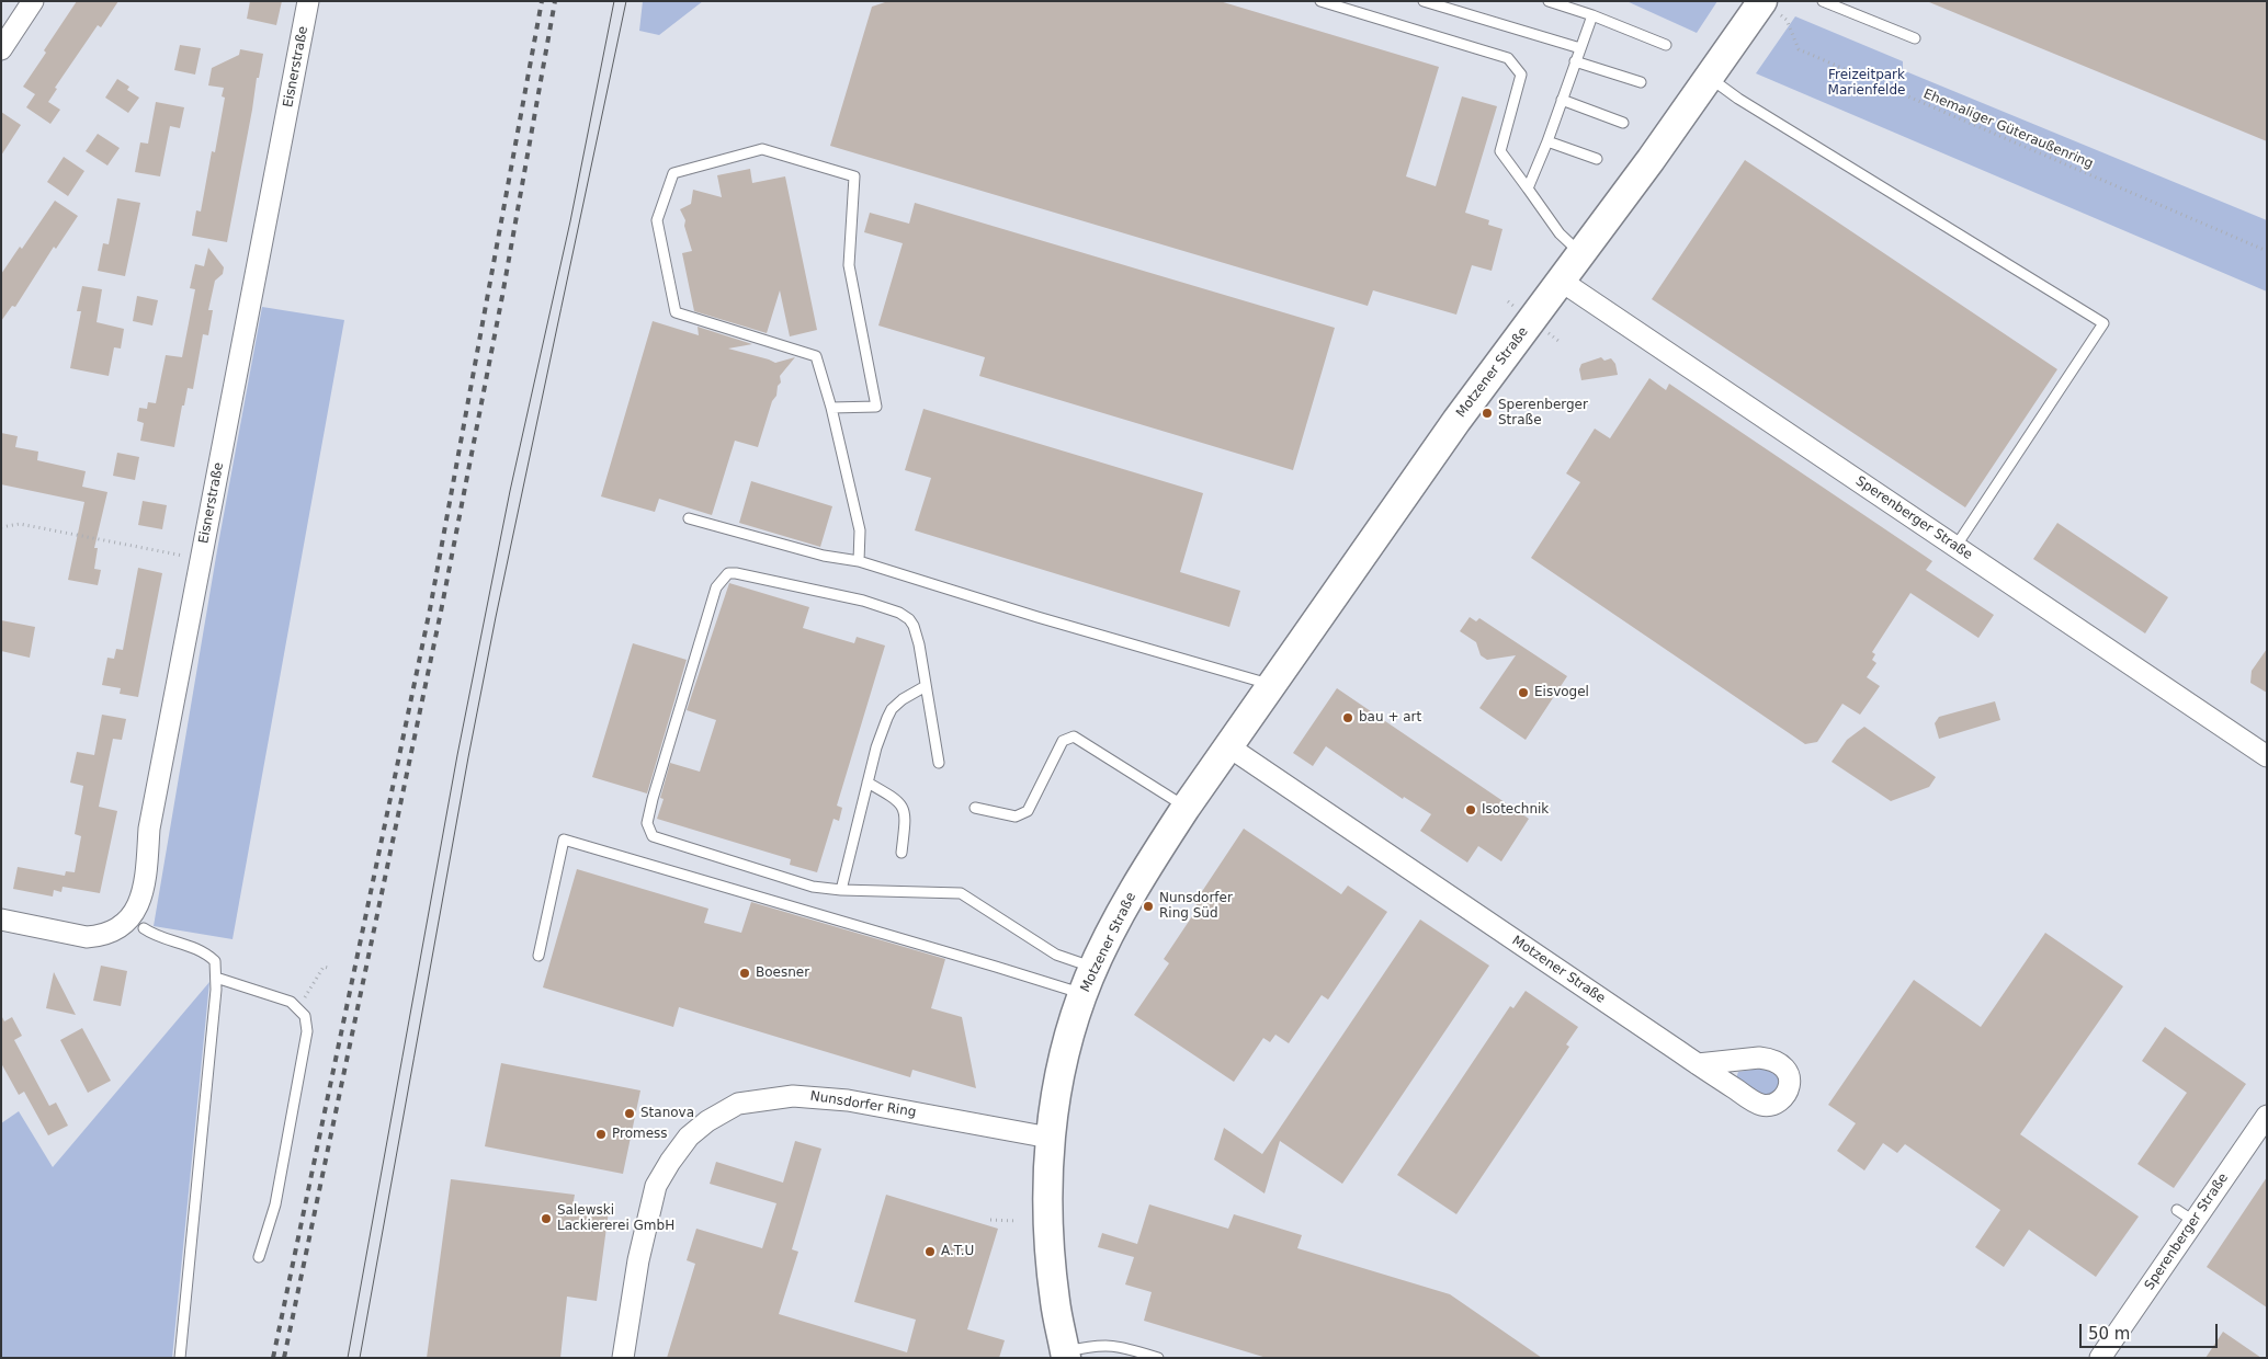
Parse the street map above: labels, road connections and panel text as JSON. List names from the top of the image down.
{
  "streets": {
    "street": [
      "Eisnerstraße",
      "Motzener Straße",
      "Sperenberger Straße",
      "Nunsdorfer Ring"
    ],
    "path": ["Ehemaliger Güteraußenring"]
  },
  "crossings": [
    ["Ehemaliger Güteraußenring", "Motzener Straße"],
    ["Motzener Straße", "Sperenberger Straße"],
    ["Motzener Straße", "Nunsdorfer Ring"]
  ],
  "parks": ["Freizeitpark Marienfelde"],
  "places": [
    "Sperenberger Straße",
    "Eisvogel",
    "bau + art",
    "Isotechnik",
    "Nunsdorfer Ring Süd",
    "Boesner",
    "Stanova",
    "Promess",
    "Salewski Lackiererei GmbH",
    "A.T.U"
  ],
  "scale_bar": "50 m"
}
